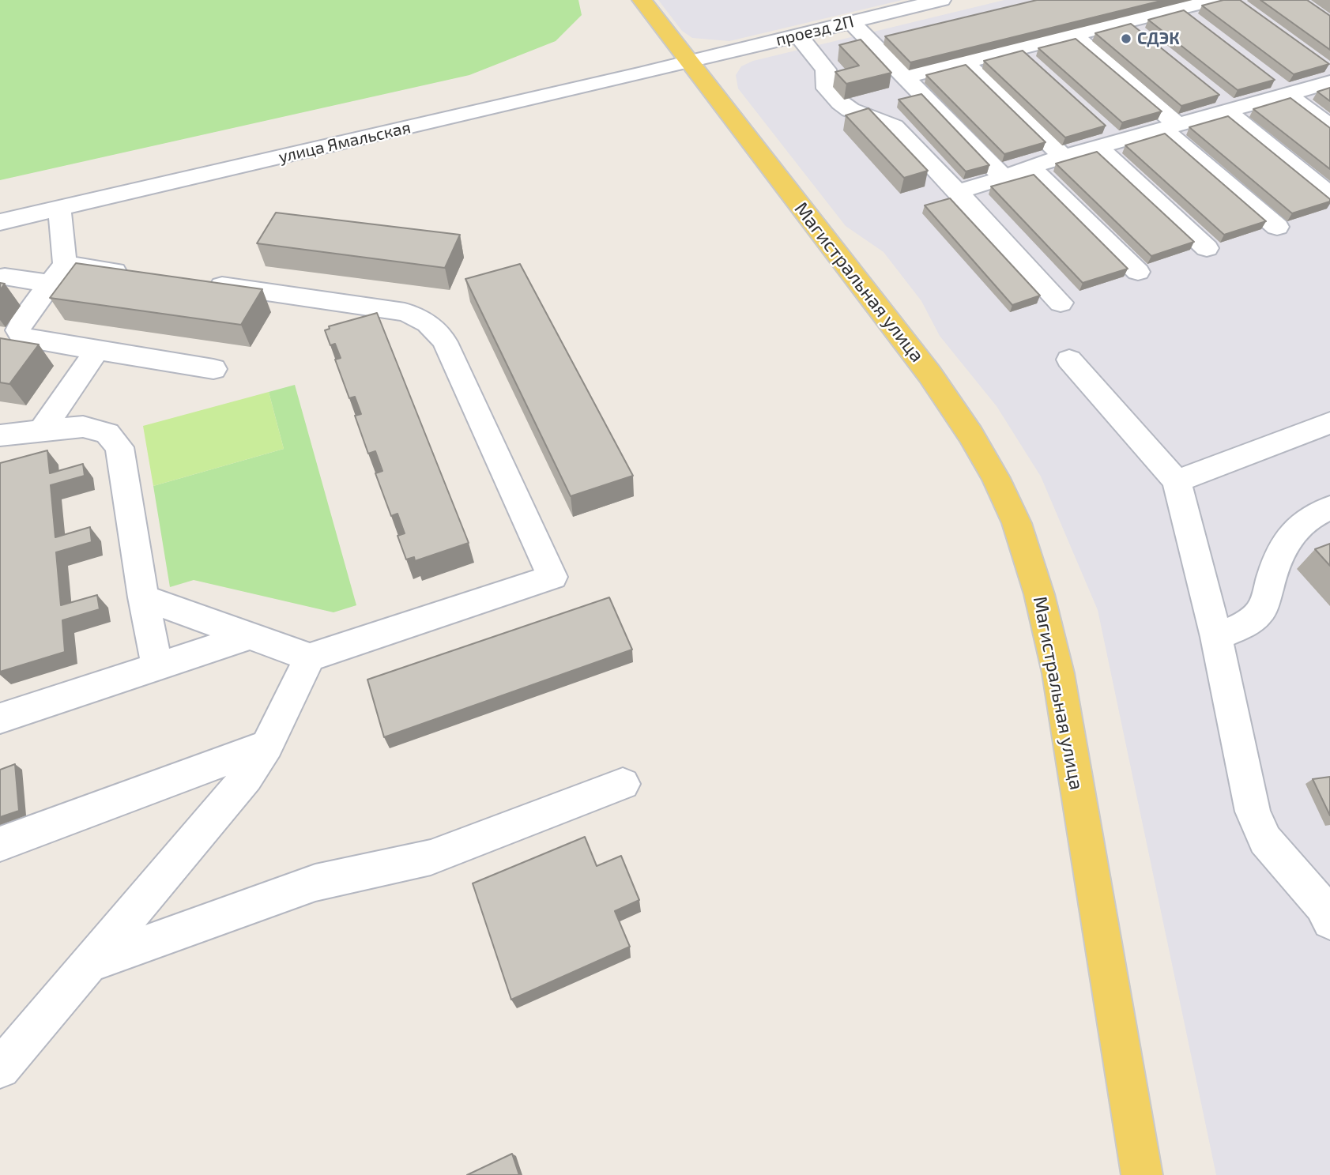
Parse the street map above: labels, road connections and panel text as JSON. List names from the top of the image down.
{
  "streets": {
    "main road": ["Магистральная улица"],
    "street": ["проезд 2П", "улица Ямальская"]
  },
  "crossings": [
    ["проезд 2П", "улица Ямальская"],
    ["проезд 2П", "Магистральная улица"],
    ["улица Ямальская", "Магистральная улица"]
  ],
  "places": ["СДЭК"]
}
